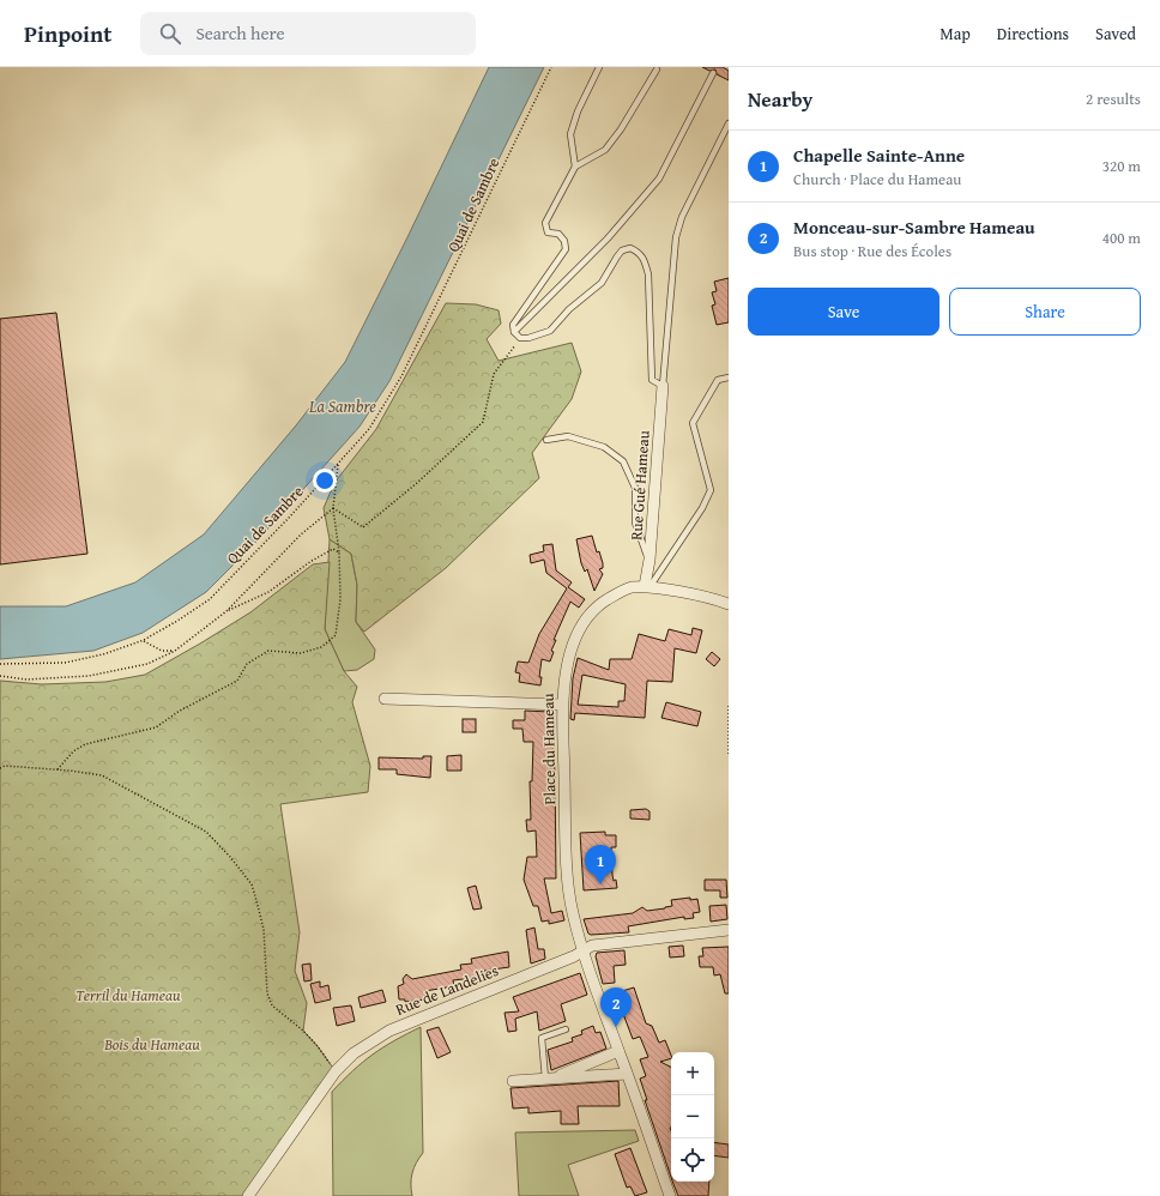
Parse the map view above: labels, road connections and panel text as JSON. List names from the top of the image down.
{
  "streets": {
    "street": ["Rue Gué Hameau", "Place du Hameau", "Rue de Landelies"],
    "path": ["Quai de Sambre"]
  },
  "crossings": [
    ["Rue Gué Hameau", "Place du Hameau"],
    ["Place du Hameau", "Rue de Landelies"]
  ],
  "water": ["La Sambre"],
  "parks": ["Terril du Hameau", "Bois du Hameau"],
  "page": {
    "header": "Pinpoint",
    "search": "Search here",
    "nav": ["Map", "Directions", "Saved"],
    "heading": ["Nearby", "2 results"],
    "list": [
      {
        "mark": "1",
        "name": "Chapelle Sainte-Anne",
        "note": "Church · Place du Hameau",
        "value": "320 m"
      },
      {
        "mark": "2",
        "name": "Monceau-sur-Sambre Hameau",
        "note": "Bus stop · Rue des Écoles",
        "value": "400 m"
      }
    ],
    "buttons": ["Save", "Share"],
    "pins": ["1", "2"],
    "map_buttons": ["+", "−"]
  }
}
